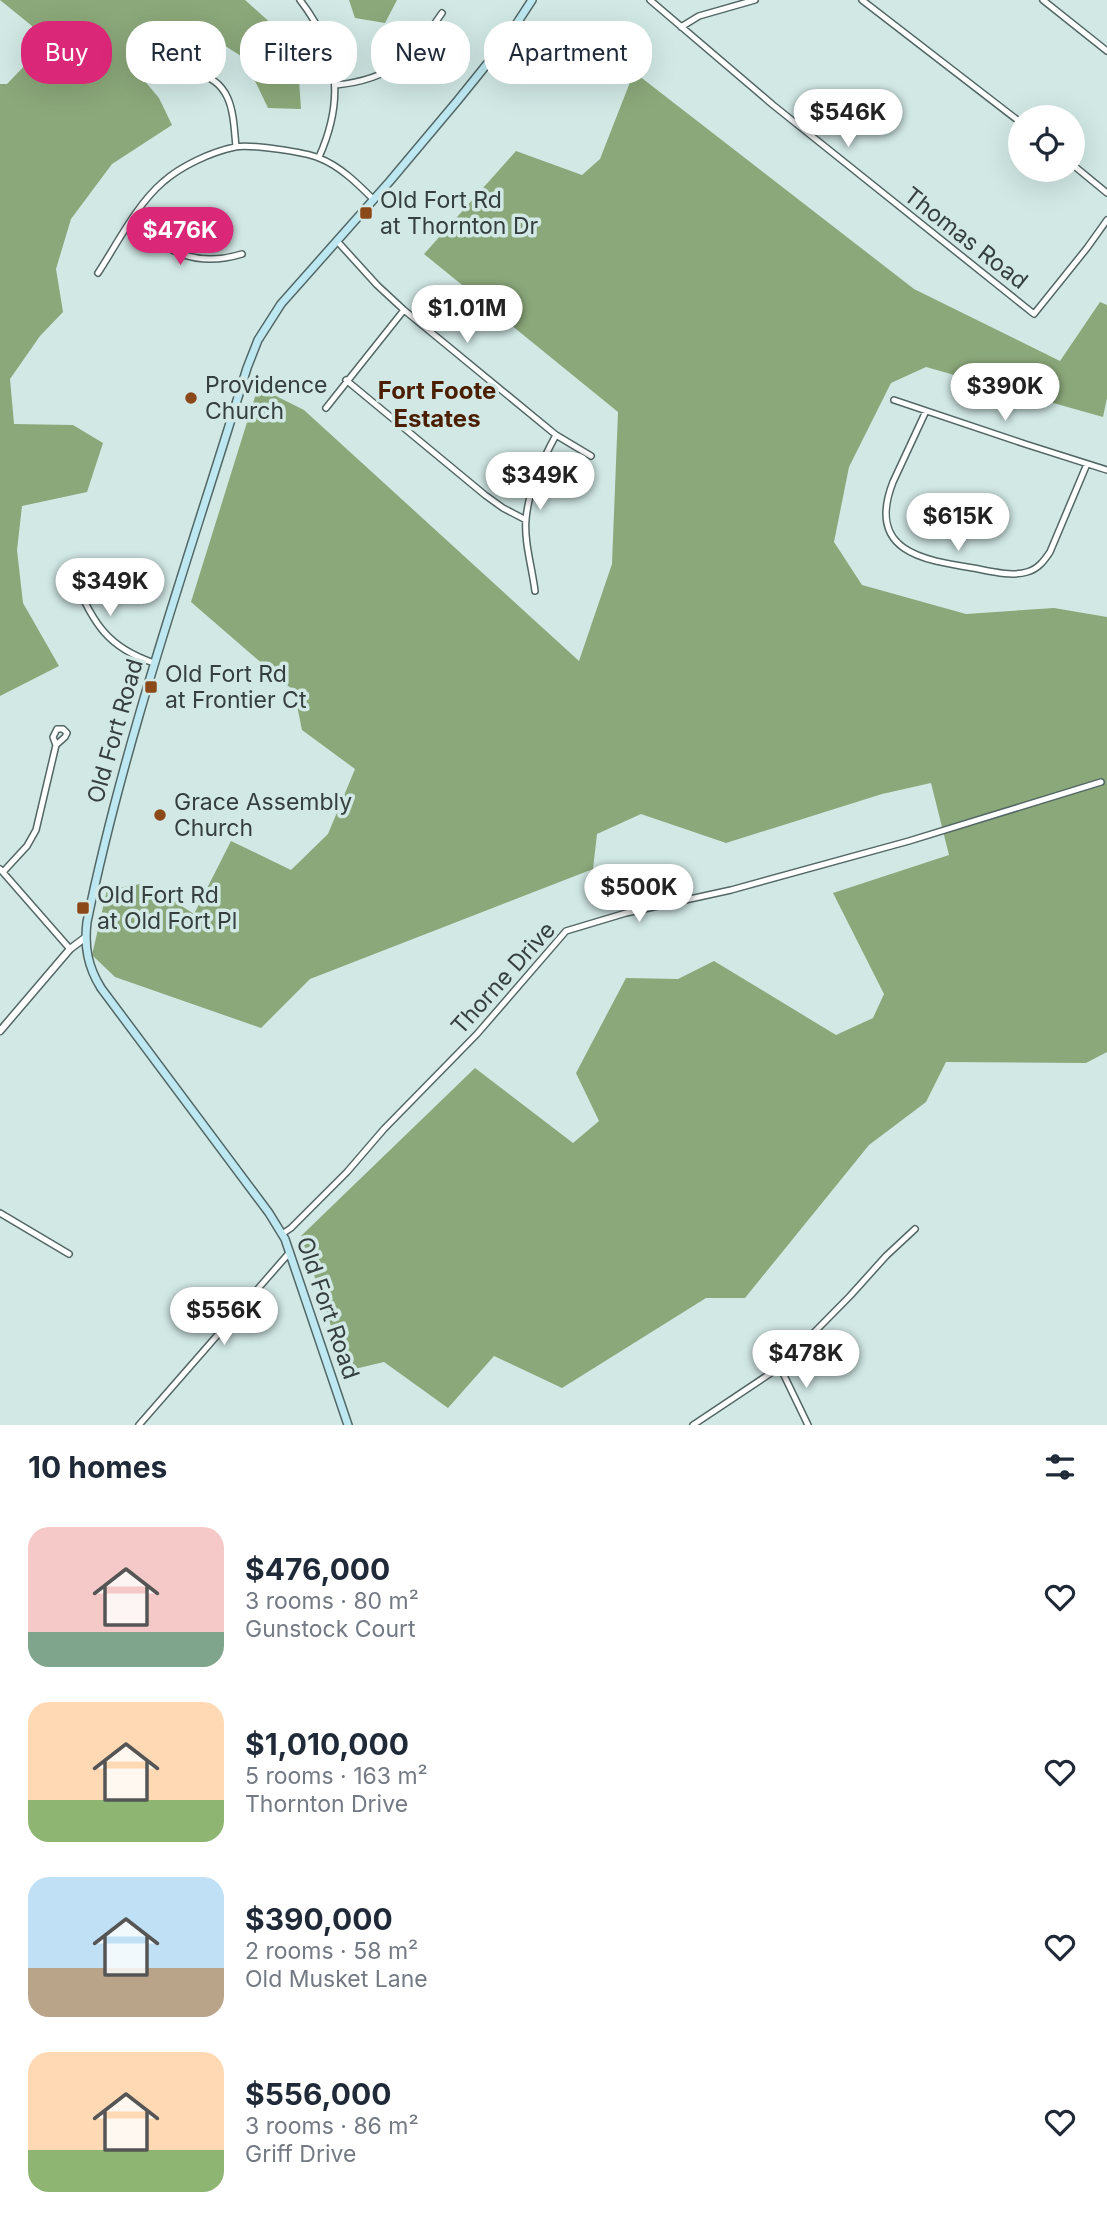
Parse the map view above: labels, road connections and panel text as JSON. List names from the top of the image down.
{
  "streets": {
    "main road": ["Old Fort Road"],
    "street": ["Thomas Road", "Thorne Drive"]
  },
  "crossings": [
    ["Old Fort Road", "Thorne Drive"]
  ],
  "districts": ["Fort Foote Estates"],
  "places": {
    "transit": ["Old Fort Rd at Thornton Dr", "Old Fort Rd at Frontier Ct", "Old Fort Rd at Old Fort Pl"],
    "other": ["Providence Church", "Grace Assembly Church"]
  },
  "page": {
    "chip": [
      "Buy",
      "Rent",
      "Filters",
      "New",
      "Apartment"
    ],
    "price": [
      "$546K",
      "$476K",
      "$1.01M",
      "$390K",
      "$349K",
      "$615K",
      "$349K",
      "$500K",
      "$556K",
      "$478K"
    ],
    "heading": "10 homes",
    "list": [
      {
        "name": "$476,000",
        "note": "3 rooms · 80 m² · Gunstock Court"
      },
      {
        "name": "$1,010,000",
        "note": "5 rooms · 163 m² · Thornton Drive"
      },
      {
        "name": "$390,000",
        "note": "2 rooms · 58 m² · Old Musket Lane"
      },
      {
        "name": "$556,000",
        "note": "3 rooms · 86 m² · Griff Drive"
      }
    ]
  }
}
